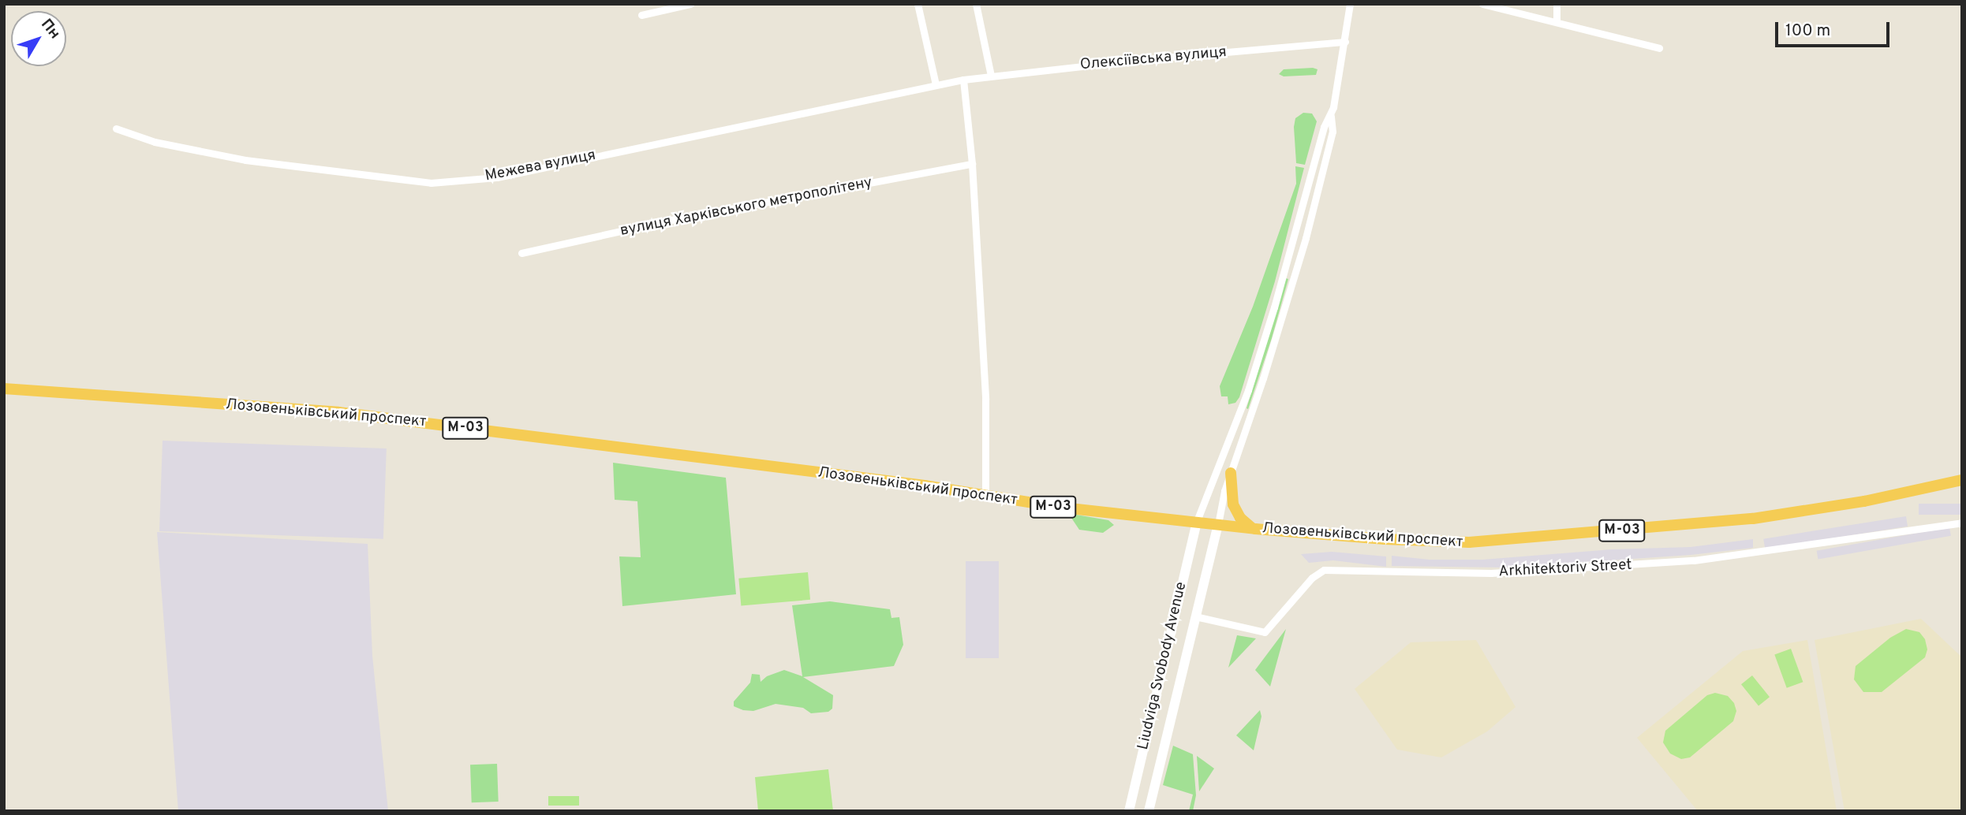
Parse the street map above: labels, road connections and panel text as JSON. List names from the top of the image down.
{
  "streets": {
    "highway": ["Лозовеньківський проспект", "М-03"],
    "main road": ["Liudviga Svobody Avenue"],
    "street": [
      "Олексіївська вулиця",
      "Межева вулиця",
      "вулиця Харківського метрополітену",
      "Arkhitektoriv Street"
    ]
  },
  "crossings": [
    ["Олексіївська вулиця", "Межева вулиця"],
    ["Лозовеньківський проспект", "Liudviga Svobody Avenue"],
    ["Arkhitektoriv Street", "Liudviga Svobody Avenue"]
  ],
  "scale_bar": "100 m",
  "north": "top right"
}
